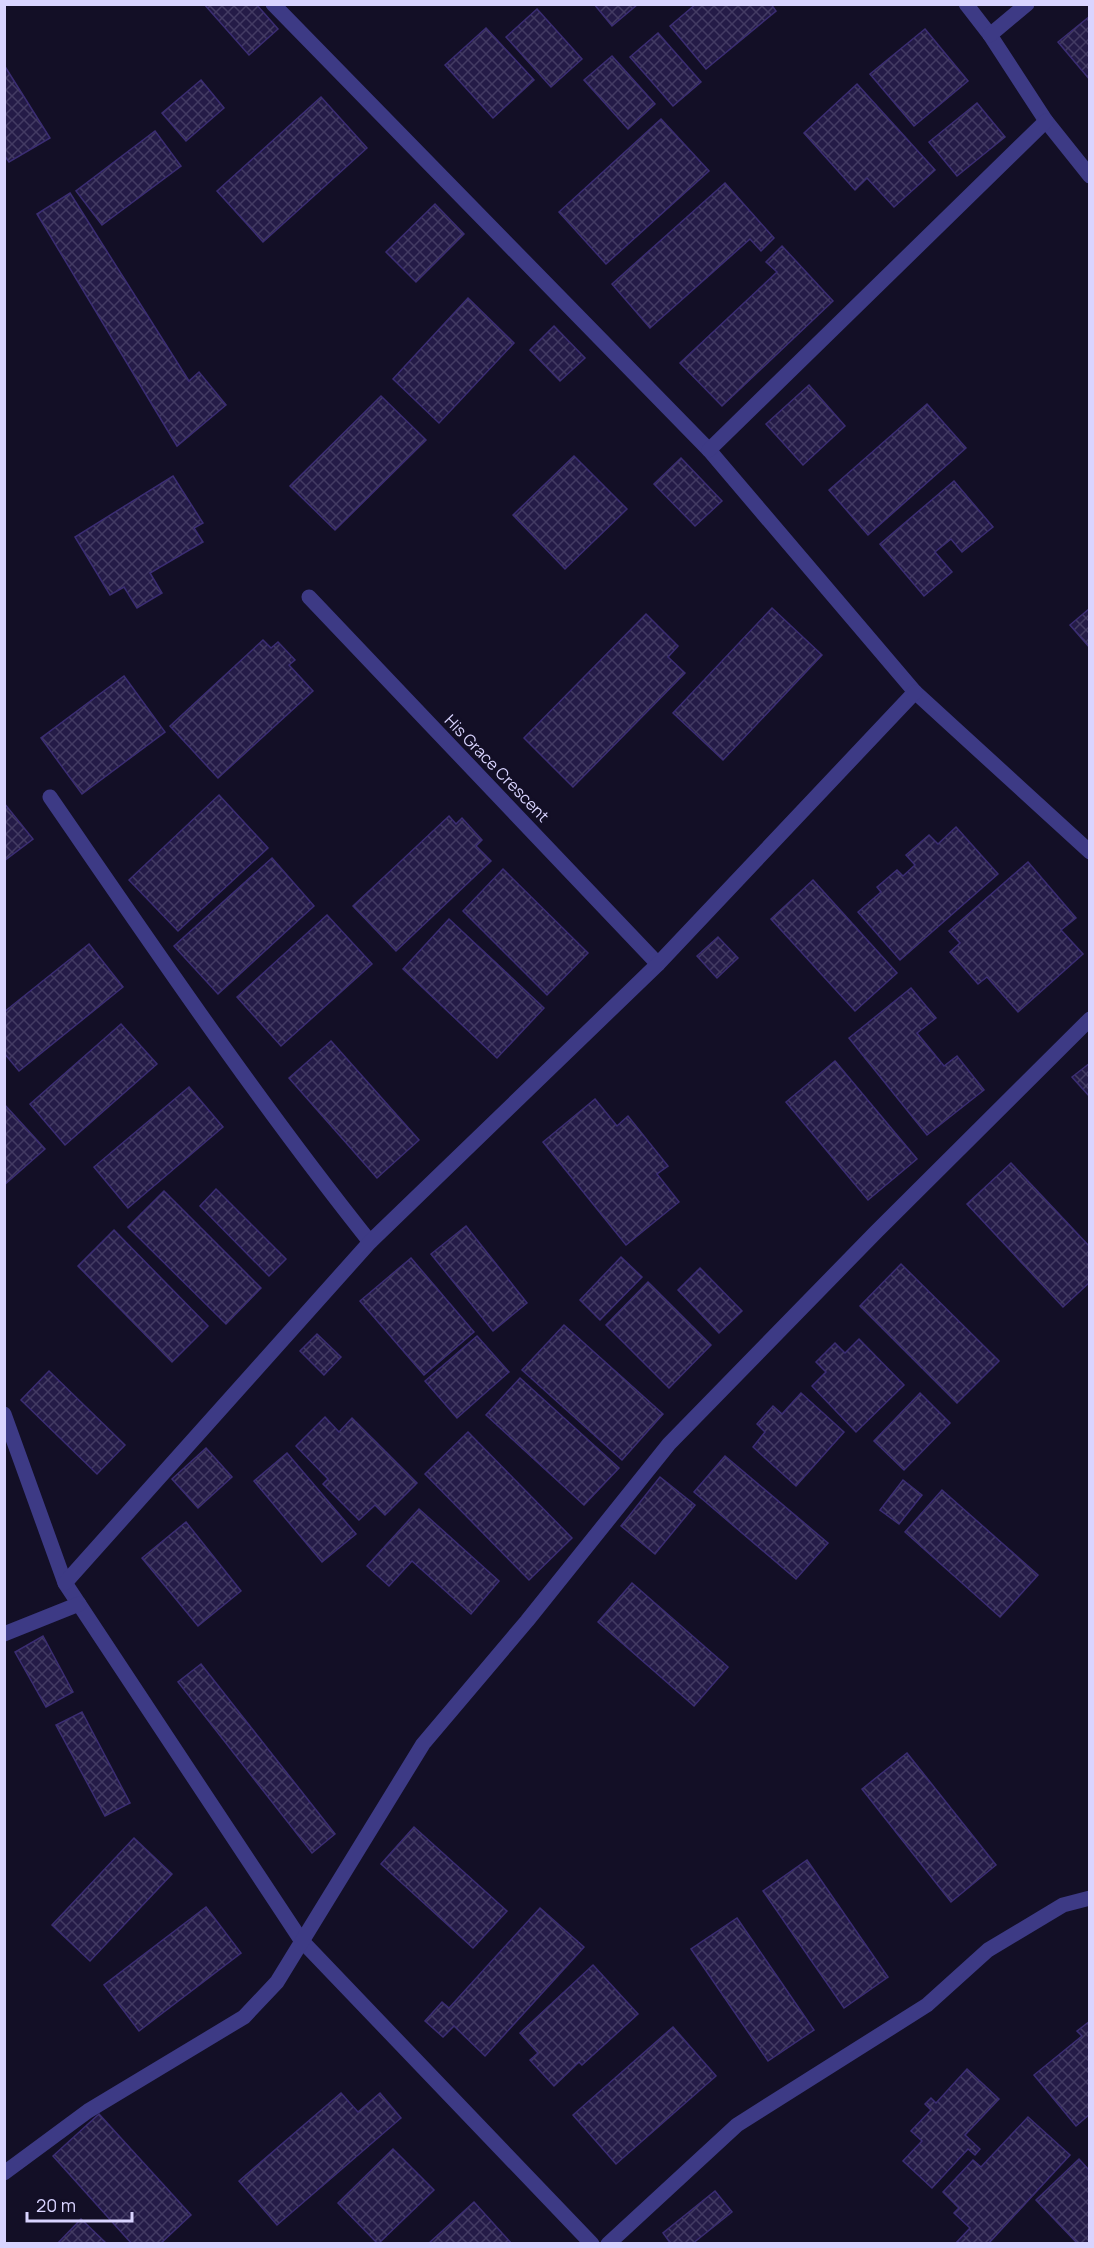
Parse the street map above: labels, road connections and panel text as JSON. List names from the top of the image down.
{
  "streets": {
    "street": ["His Grace Crescent"]
  },
  "scale_bar": "20 m"
}
